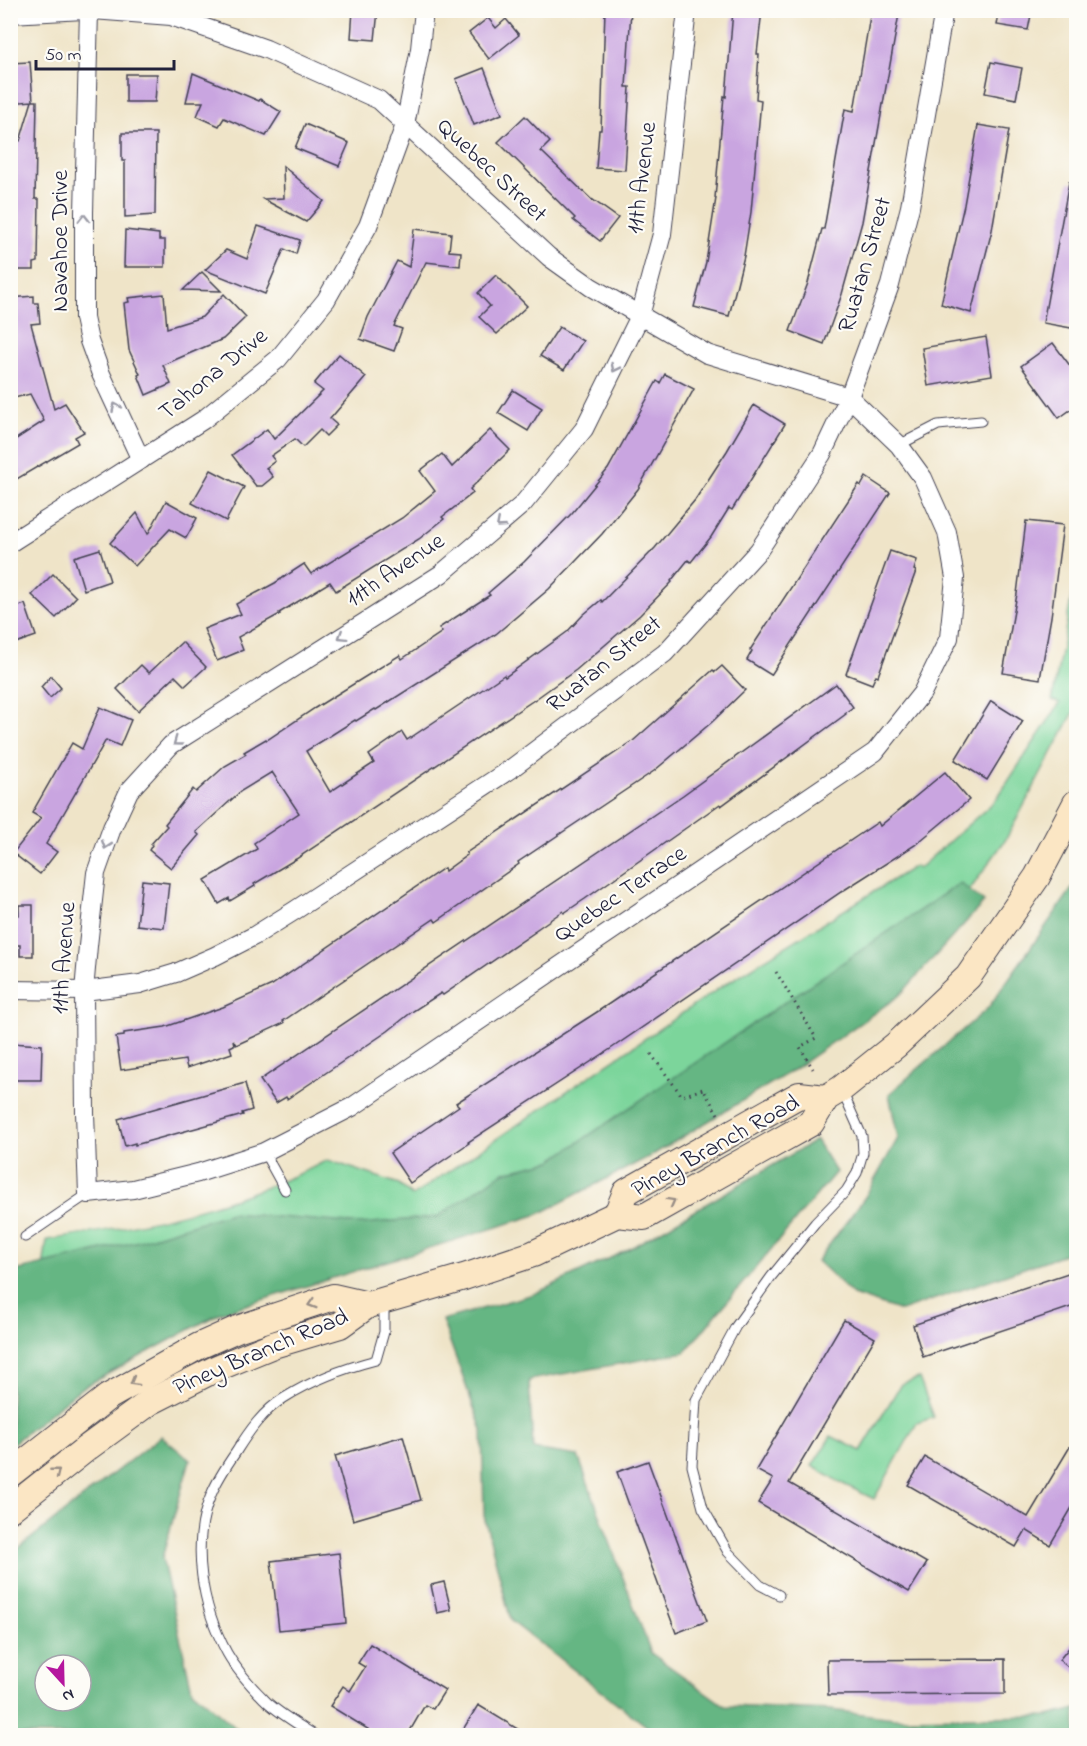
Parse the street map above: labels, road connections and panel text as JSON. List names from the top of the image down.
{
  "streets": {
    "main road": ["Piney Branch Road"],
    "street": [
      "Quebec Street",
      "11th Avenue",
      "Navahoe Drive",
      "Ruatan Street",
      "Tahona Drive",
      "Quebec Terrace"
    ]
  },
  "crossings": [
    ["Quebec Street", "11th Avenue"],
    ["Quebec Street", "Navahoe Drive"],
    ["Quebec Street", "Ruatan Street"],
    ["Quebec Street", "Tahona Drive"],
    ["Quebec Street", "Quebec Terrace"],
    ["11th Avenue", "Ruatan Street"],
    ["11th Avenue", "Quebec Terrace"],
    ["Navahoe Drive", "Tahona Drive"],
    ["Ruatan Street", "Quebec Terrace"]
  ],
  "one_way": ["11th Avenue", "Navahoe Drive"],
  "scale_bar": "50 m",
  "north": "bottom"
}
